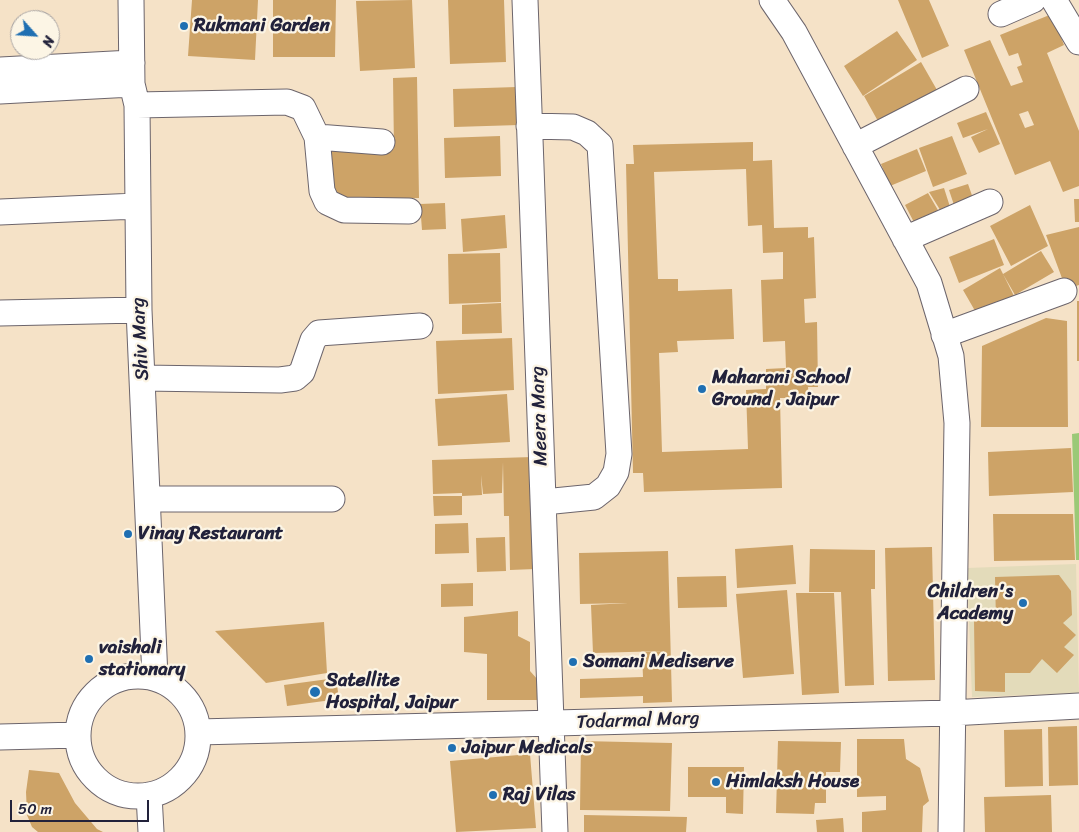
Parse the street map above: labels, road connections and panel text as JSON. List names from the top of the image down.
{
  "streets": {
    "street": ["Shiv Marg", "Meera Marg", "Todarmal Marg"]
  },
  "crossings": [
    ["Shiv Marg", "Todarmal Marg"],
    ["Meera Marg", "Todarmal Marg"]
  ],
  "places": [
    "Rukmani Garden",
    "Maharani School Ground , Jaipur",
    "Vinay Restaurant",
    "Children's Academy",
    "vaishali stationary",
    "Somani Mediserve",
    "Satellite Hospital, Jaipur",
    "Jaipur Medicals",
    "Himlaksh House",
    "Raj Vilas"
  ],
  "scale_bar": "50 m",
  "north": "bottom right"
}
